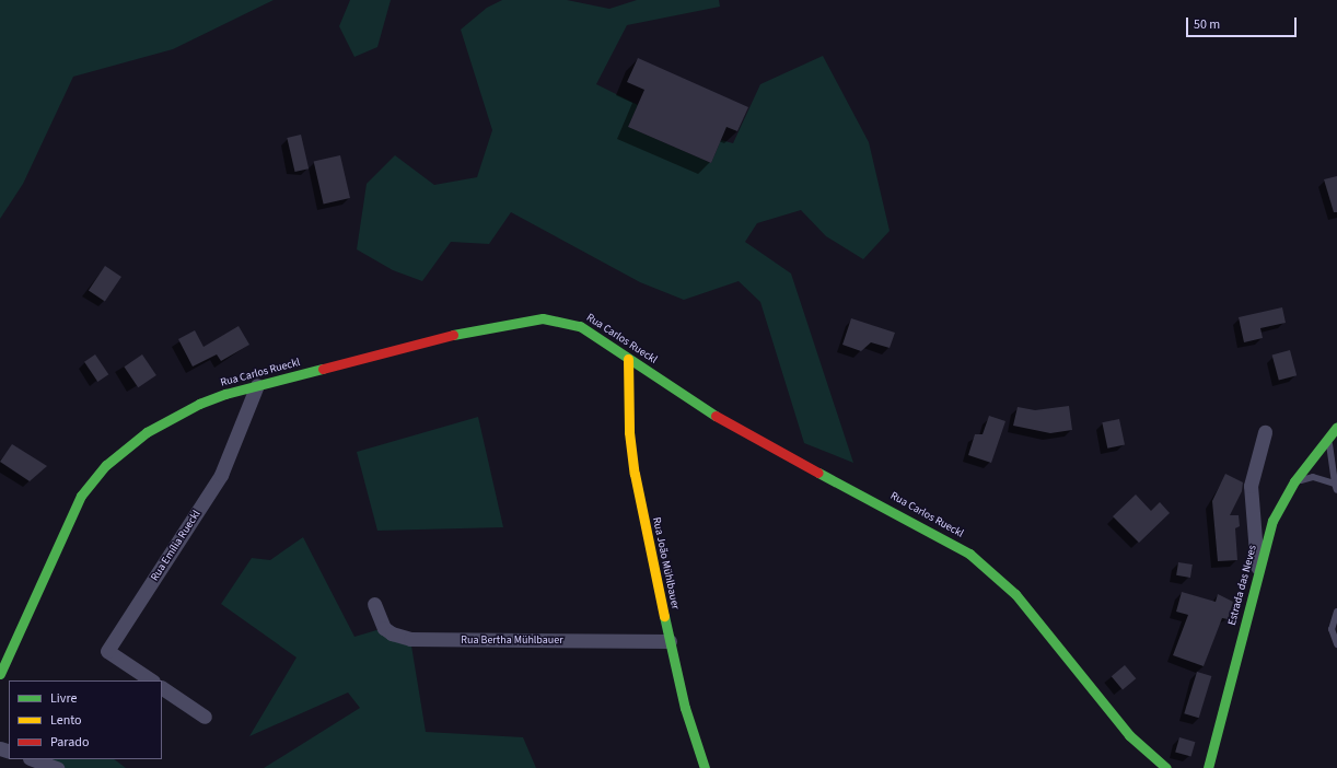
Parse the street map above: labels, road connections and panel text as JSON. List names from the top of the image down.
{
  "streets": {
    "street": [
      "Rua Carlos Rueckl",
      "Rua Emília Rueckl",
      "Rua João Mühlbauer",
      "Estrada das Neves",
      "Rua Bertha Mühlbauer"
    ]
  },
  "crossings": [
    ["Rua Carlos Rueckl", "Rua Emília Rueckl"],
    ["Rua Carlos Rueckl", "Rua João Mühlbauer"],
    ["Rua João Mühlbauer", "Rua Bertha Mühlbauer"]
  ],
  "legend": ["Livre", "Lento", "Parado"],
  "scale_bar": "50 m"
}
